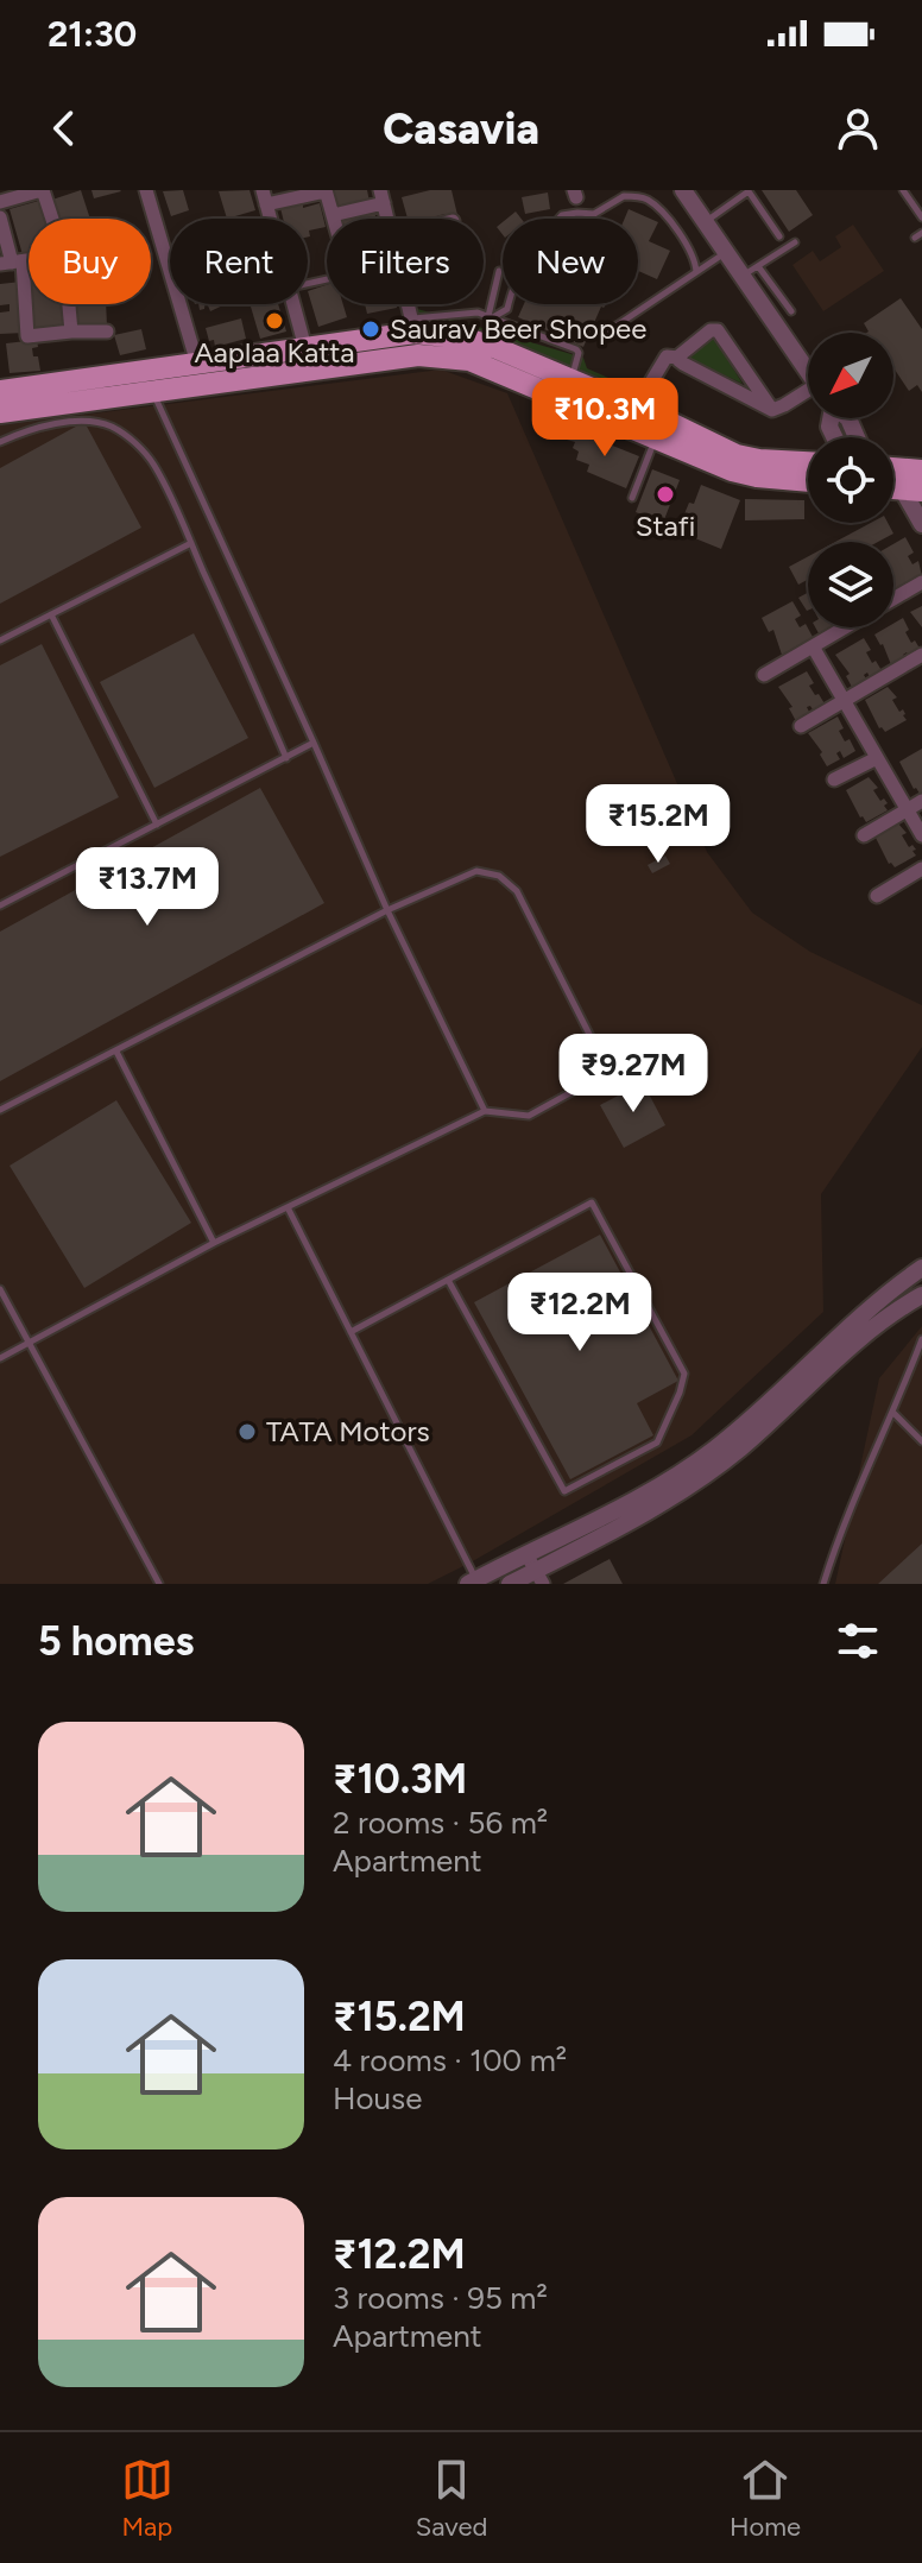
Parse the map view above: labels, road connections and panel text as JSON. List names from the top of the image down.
{
  "places": [
    "Aaplaa Katta",
    "Saurav Beer Shopee",
    "Stafi",
    "TATA Motors"
  ],
  "north": "bottom left",
  "page": {
    "status": "21:30",
    "header": "Casavia",
    "chip": [
      "Buy",
      "Rent",
      "Filters",
      "New"
    ],
    "price": [
      "₹10.3M",
      "₹15.2M",
      "₹13.7M",
      "₹9.27M",
      "₹12.2M"
    ],
    "heading": "5 homes",
    "list": [
      {
        "name": "₹10.3M",
        "note": "2 rooms · 56 m² · Apartment"
      },
      {
        "name": "₹15.2M",
        "note": "4 rooms · 100 m² · House"
      },
      {
        "name": "₹12.2M",
        "note": "3 rooms · 95 m² · Apartment"
      }
    ],
    "tabs": ["Map", "Saved", "Home"]
  }
}
